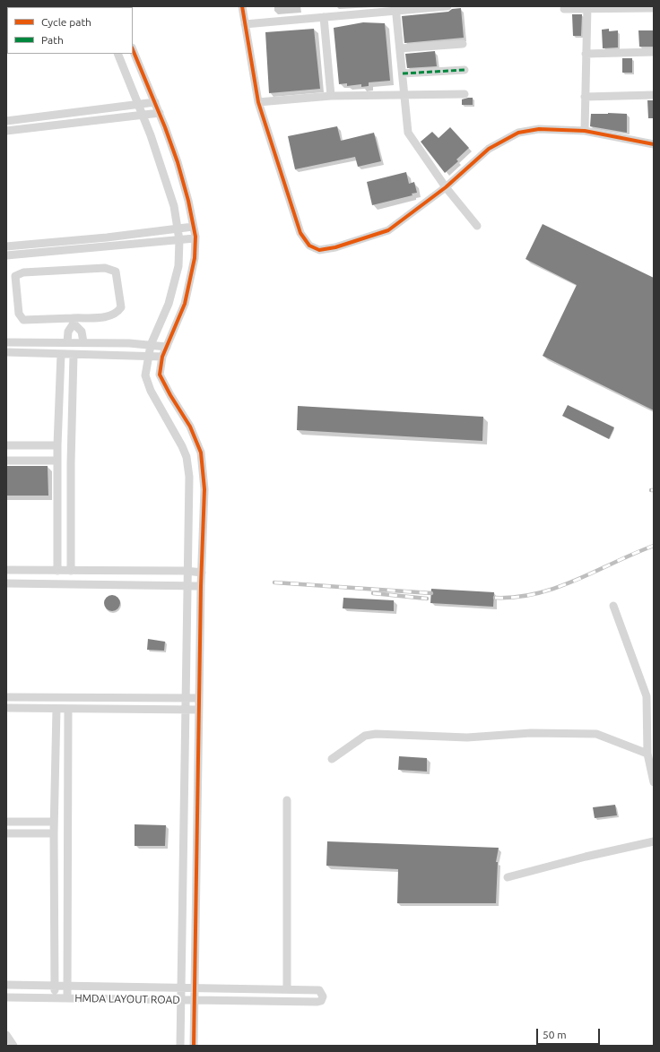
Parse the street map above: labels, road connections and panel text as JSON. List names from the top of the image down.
{
  "streets": {
    "street": ["HMDA LAYOUT ROAD"]
  },
  "legend": ["Cycle path", "Path"],
  "scale_bar": "50 m"
}
